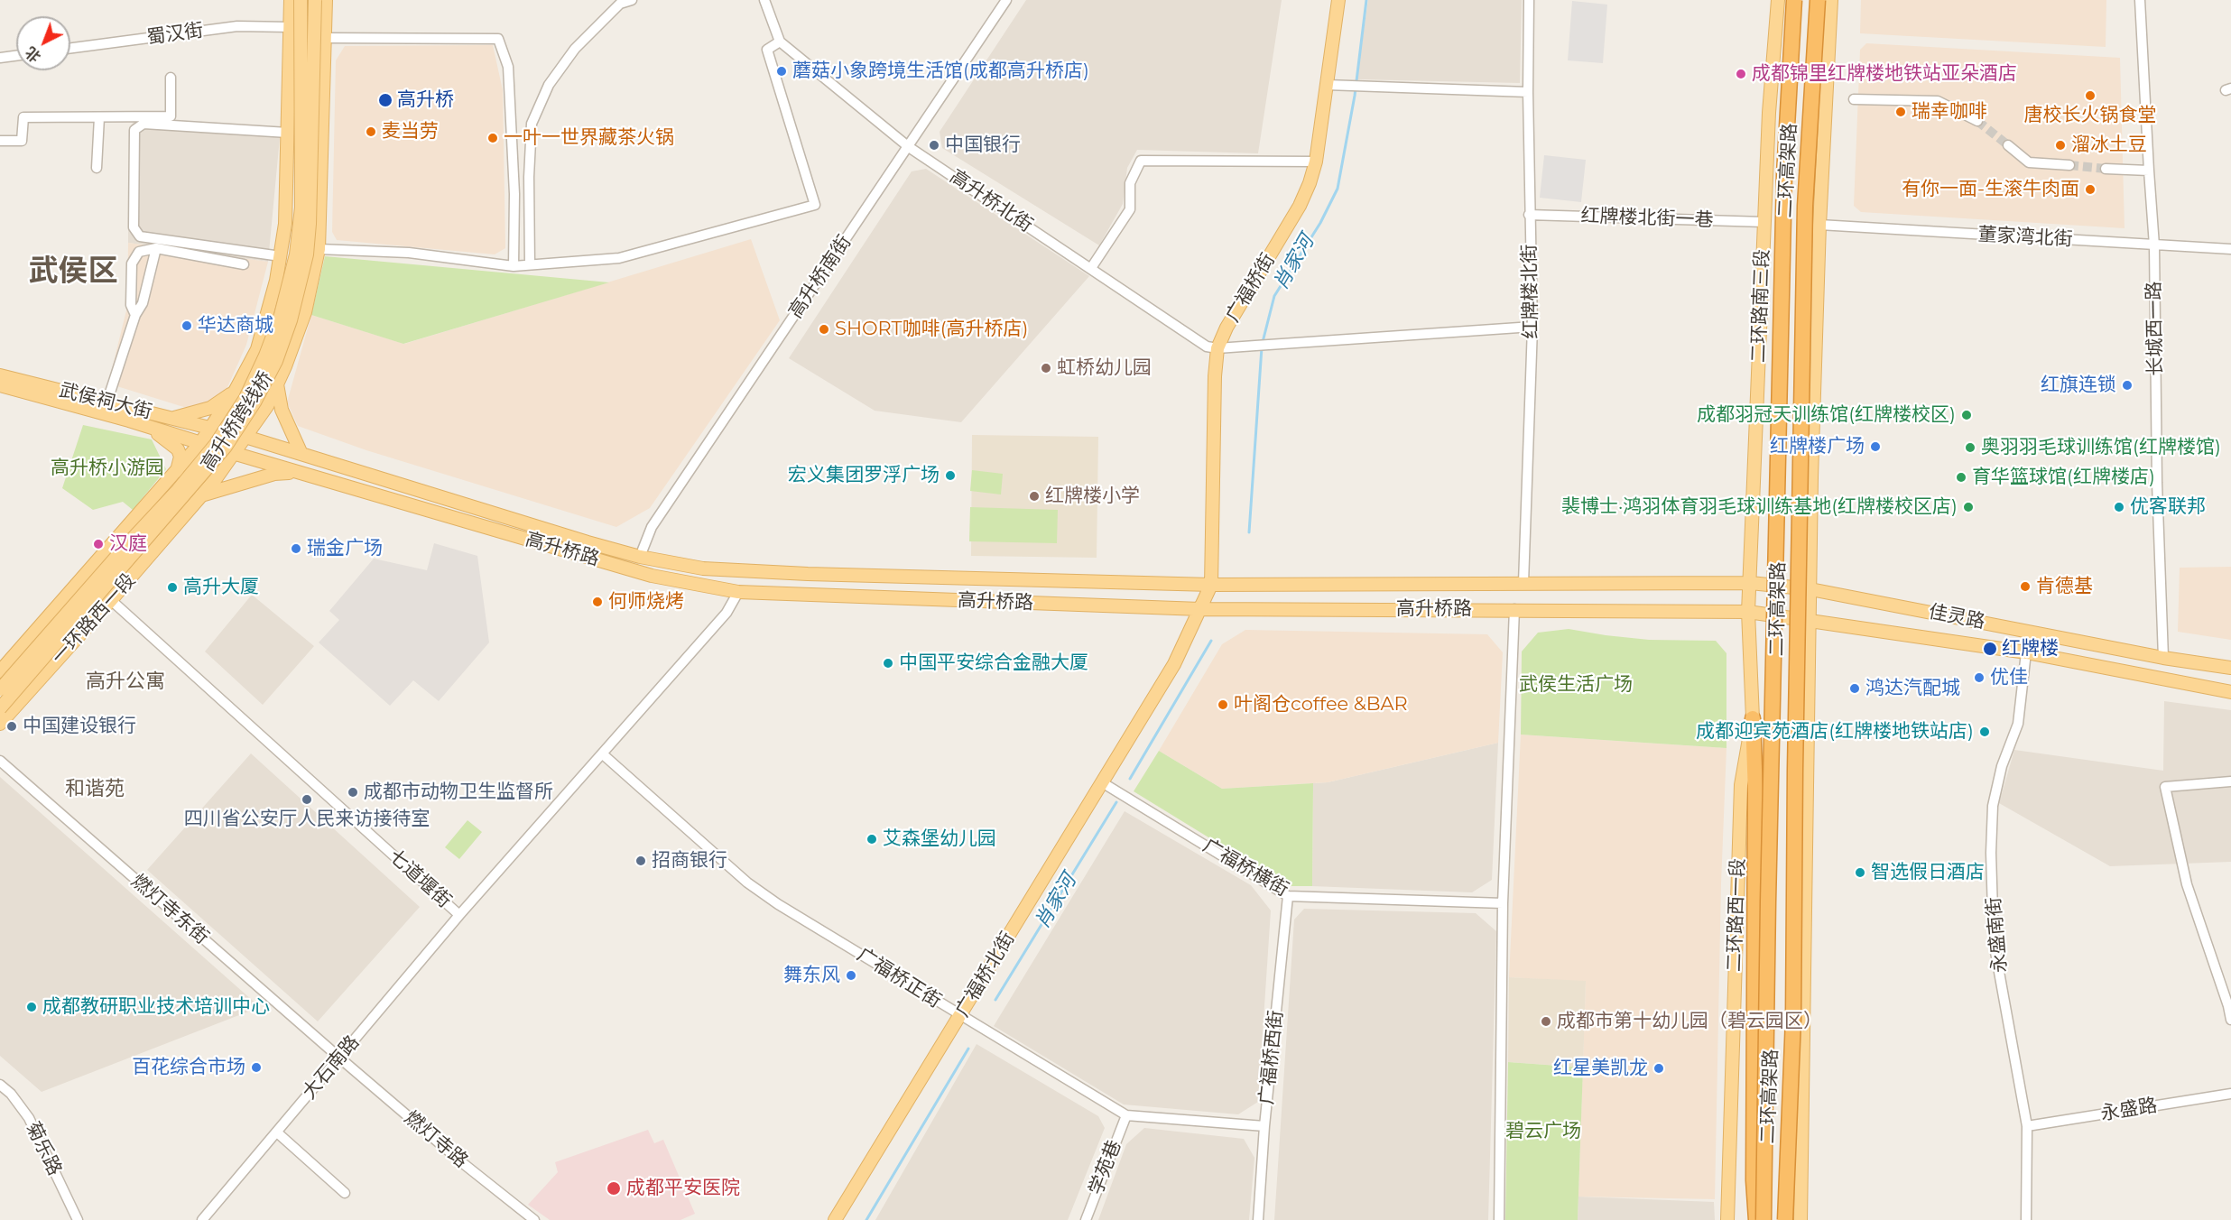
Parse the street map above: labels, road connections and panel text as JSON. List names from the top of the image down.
{
  "streets": {
    "highway": ["二环高架路"],
    "main road": [
      "广福桥街",
      "二环路南三段",
      "武侯祠大街",
      "高升桥跨线桥",
      "高升桥路",
      "佳灵路",
      "一环路西一段",
      "二环路西一段",
      "广福桥北街"
    ],
    "street": [
      "蜀汉街",
      "高升桥北街",
      "红牌楼北街一巷",
      "董家湾北街",
      "高升桥南街",
      "红牌楼北街",
      "长城西一路",
      "广福桥横街",
      "七道堰街",
      "燃灯寺东街",
      "永盛南街",
      "广福桥正街",
      "广福桥西街",
      "大石南路",
      "永盛路",
      "燃灯寺路",
      "菊乐路",
      "学苑巷"
    ]
  },
  "crossings": [
    ["蜀汉街", "一环路西一段"],
    ["高升桥北街", "高升桥南街"],
    ["高升桥北街", "广福桥街"],
    ["高升桥北街", "红牌楼北街"],
    ["红牌楼北街一巷", "红牌楼北街"],
    ["红牌楼北街一巷", "二环路南三段"],
    ["董家湾北街", "长城西一路"],
    ["高升桥南街", "高升桥路"],
    ["广福桥街", "高升桥路"],
    ["广福桥街", "广福桥北街"],
    ["红牌楼北街", "高升桥路"],
    ["二环路南三段", "高升桥路"],
    ["二环路南三段", "二环路西一段"],
    ["长城西一路", "佳灵路"],
    ["武侯祠大街", "高升桥路"],
    ["武侯祠大街", "一环路西一段"],
    ["高升桥路", "佳灵路"],
    ["高升桥路", "一环路西一段"],
    ["高升桥路", "七道堰街"],
    ["高升桥路", "二环路西一段"],
    ["高升桥路", "广福桥北街"],
    ["佳灵路", "永盛南街"],
    ["一环路西一段", "七道堰街"],
    ["广福桥横街", "广福桥北街"],
    ["广福桥横街", "广福桥西街"],
    ["七道堰街", "广福桥正街"],
    ["七道堰街", "大石南路"],
    ["燃灯寺东街", "大石南路"],
    ["燃灯寺东街", "燃灯寺路"],
    ["永盛南街", "永盛路"],
    ["广福桥北街", "广福桥正街"],
    ["广福桥正街", "广福桥西街"],
    ["广福桥正街", "学苑巷"],
    ["大石南路", "燃灯寺路"]
  ],
  "districts": ["武侯区", "高升公寓", "和谐苑"],
  "water": ["肖家河"],
  "parks": ["高升桥小游园", "武侯生活广场", "碧云广场"],
  "places": [
    "蘑菇小象跨境生活馆(成都高升桥店)",
    "成都锦里红牌楼地铁站亚朵酒店",
    "唐校长火锅食堂",
    "高升桥",
    "瑞幸咖啡",
    "麦当劳",
    "一叶一世界藏茶火锅",
    "中国银行",
    "溜冰土豆",
    "有你一面-生滚牛肉面",
    "华达商城",
    "SHORT咖啡(高升桥店)",
    "虹桥幼儿园",
    "红旗连锁",
    "成都羽冠天训练馆(红牌楼校区)",
    "红牌楼广场",
    "奥羽羽毛球训练馆(红牌楼馆)",
    "宏义集团罗浮广场",
    "育华篮球馆(红牌楼店)",
    "红牌楼小学",
    "裴博士·鸿羽体育羽毛球训练基地(红牌楼校区店)",
    "优客联邦",
    "汉庭",
    "瑞金广场",
    "肯德基",
    "高升大厦",
    "何师烧烤",
    "红牌楼",
    "中国平安综合金融大厦",
    "优佳",
    "鸿达汽配城",
    "叶阁仓coffee &BAR",
    "中国建设银行",
    "成都迎宾苑酒店(红牌楼地铁站店)",
    "成都市动物卫生监督所",
    "四川省公安厅人民来访接待室",
    "艾森堡幼儿园",
    "招商银行",
    "智选假日酒店",
    "舞东风",
    "成都教研职业技术培训中心",
    "成都市第十幼儿园（碧云园区）",
    "百花综合市场",
    "红星美凯龙",
    "成都平安医院"
  ],
  "north": "bottom left"
}
